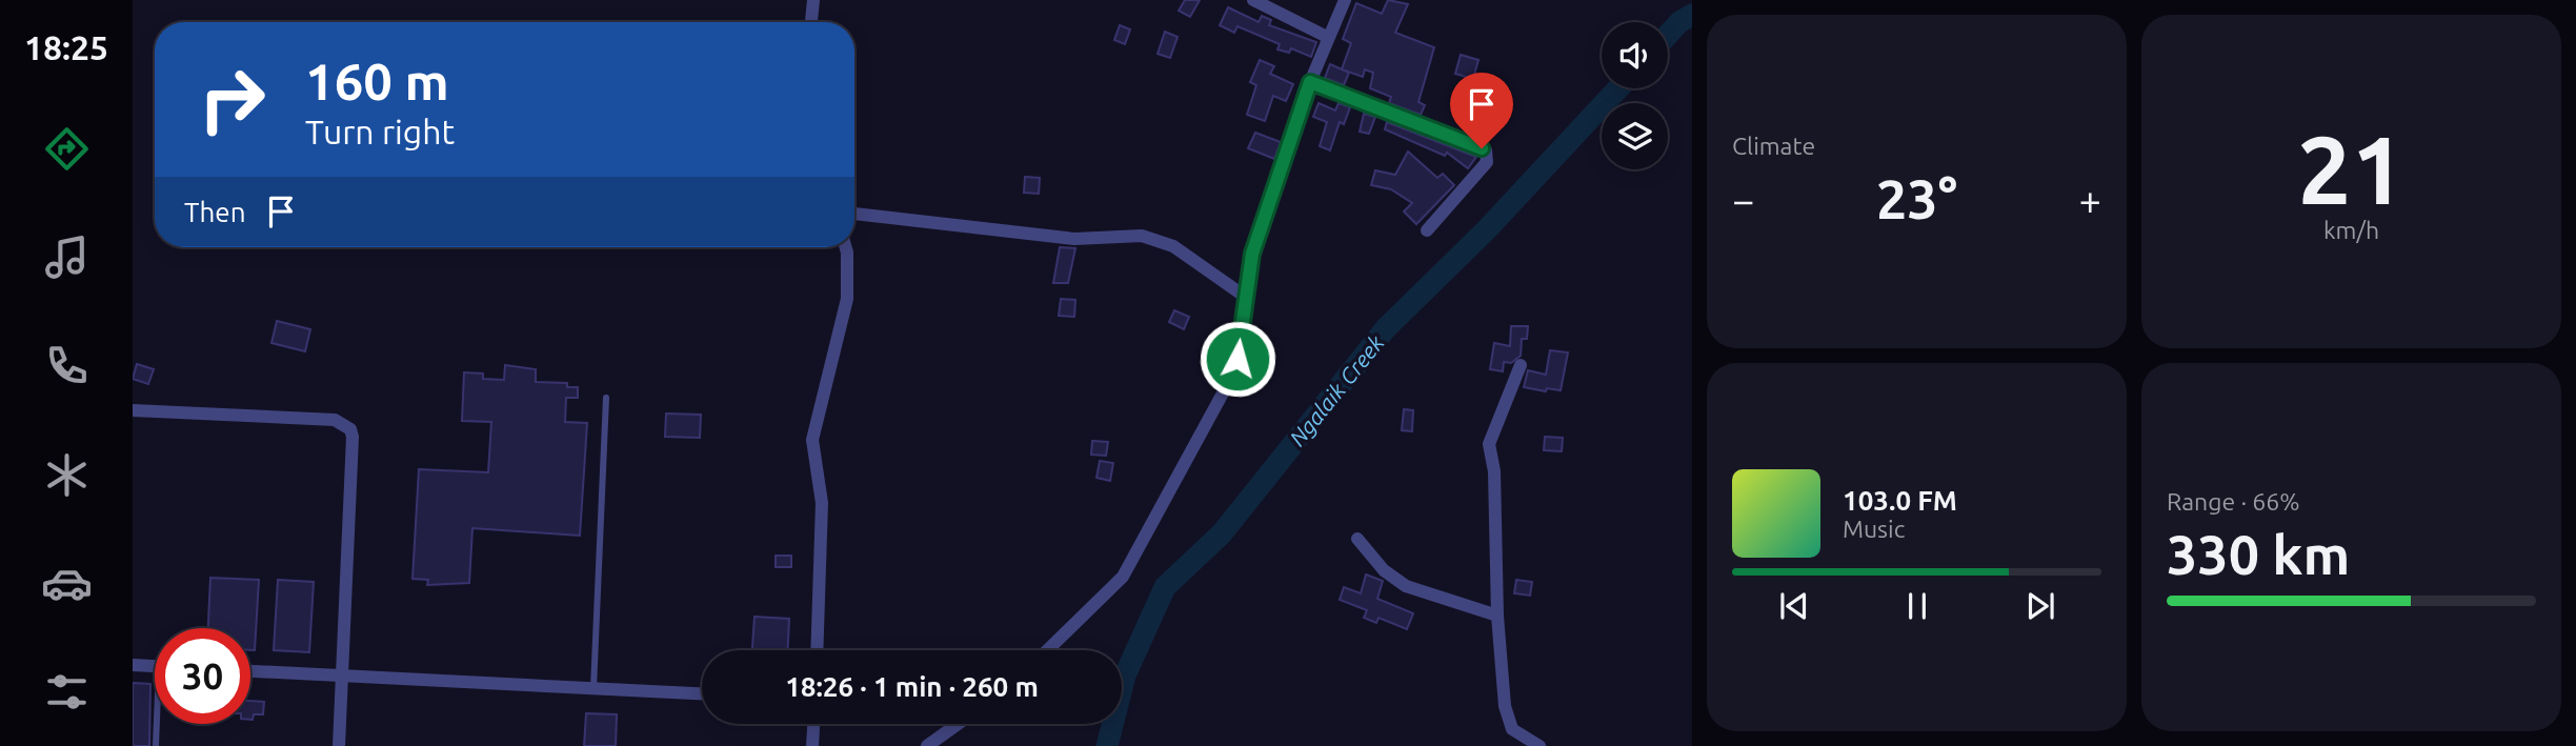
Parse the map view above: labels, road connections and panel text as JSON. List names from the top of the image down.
{
  "water": ["Ngalaik Creek"],
  "page": {
    "tabs": "18:25",
    "tile": [
      "Climate",
      ["21", "km/h"],
      ["Range · 66%", "330 km"]
    ],
    "turn": ["160 m", "Turn right"],
    "heat": ["−", "23°", "+"],
    "then": "Then",
    "song": ["103.0 FM", "Music"],
    "limit": "30",
    "trip": "18:26 · 1 min · 260 m"
  }
}
